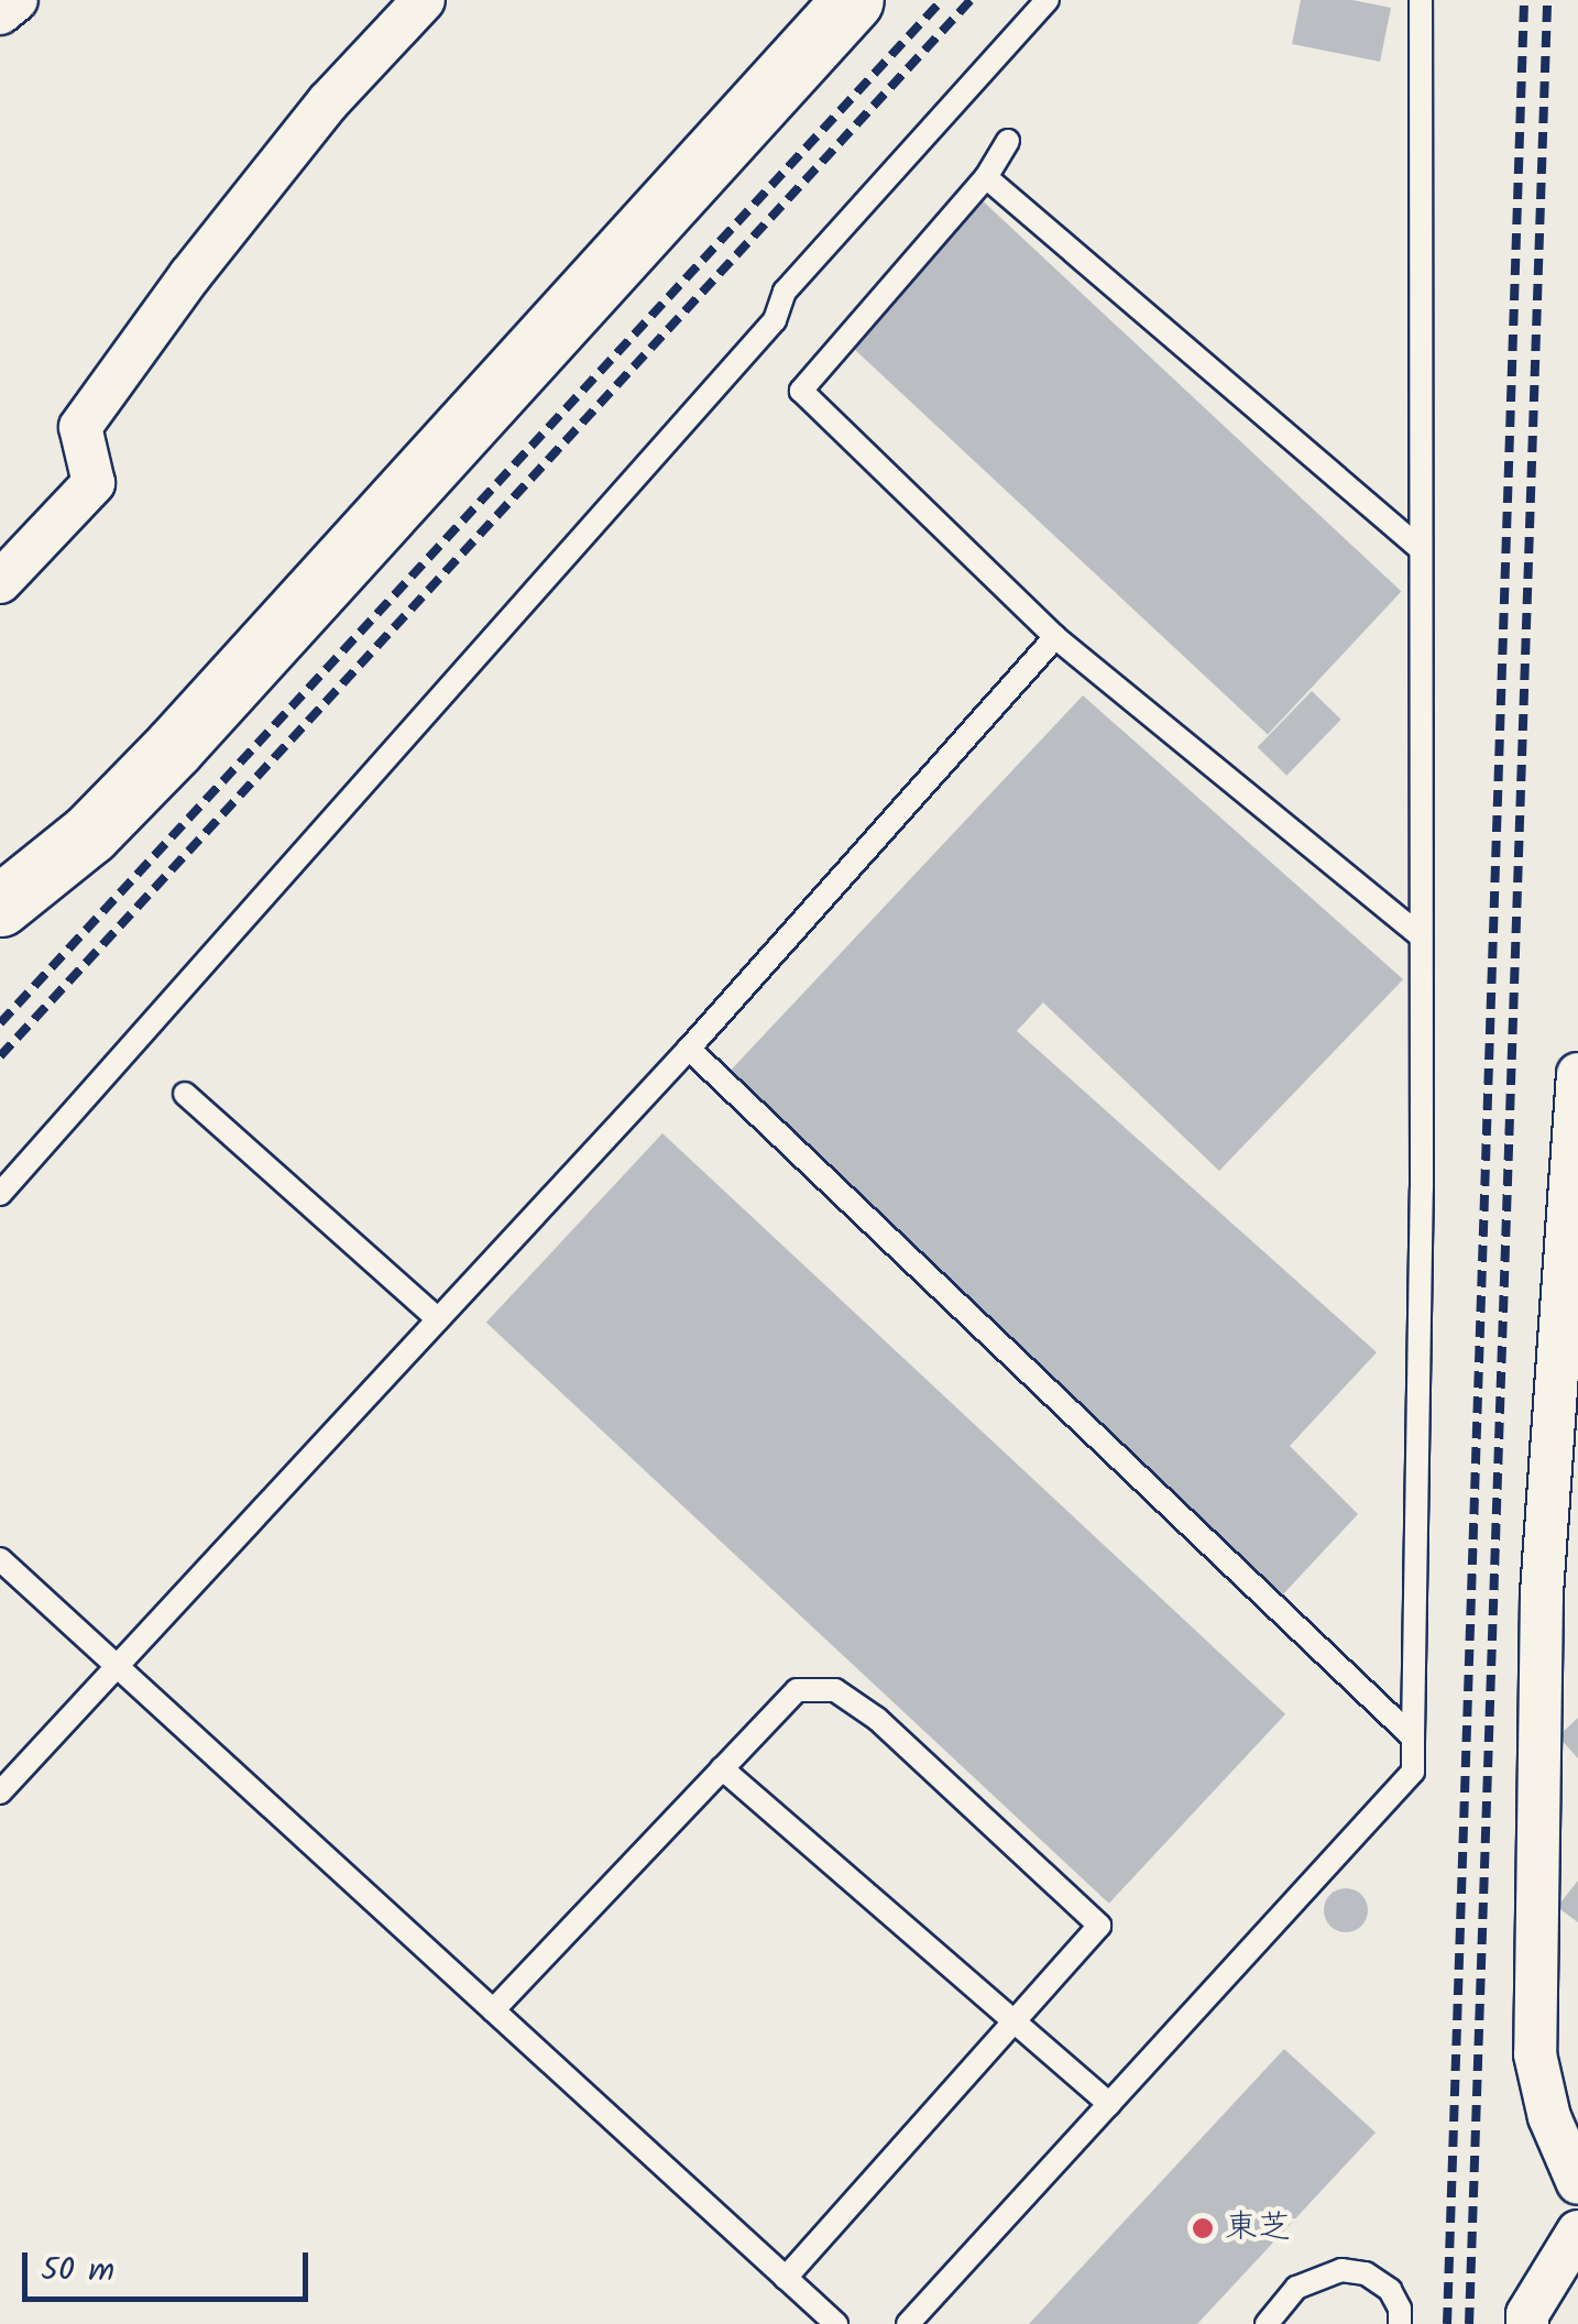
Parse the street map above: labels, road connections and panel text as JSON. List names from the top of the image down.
{
  "places": ["東芝"],
  "scale_bar": "50 m"
}
